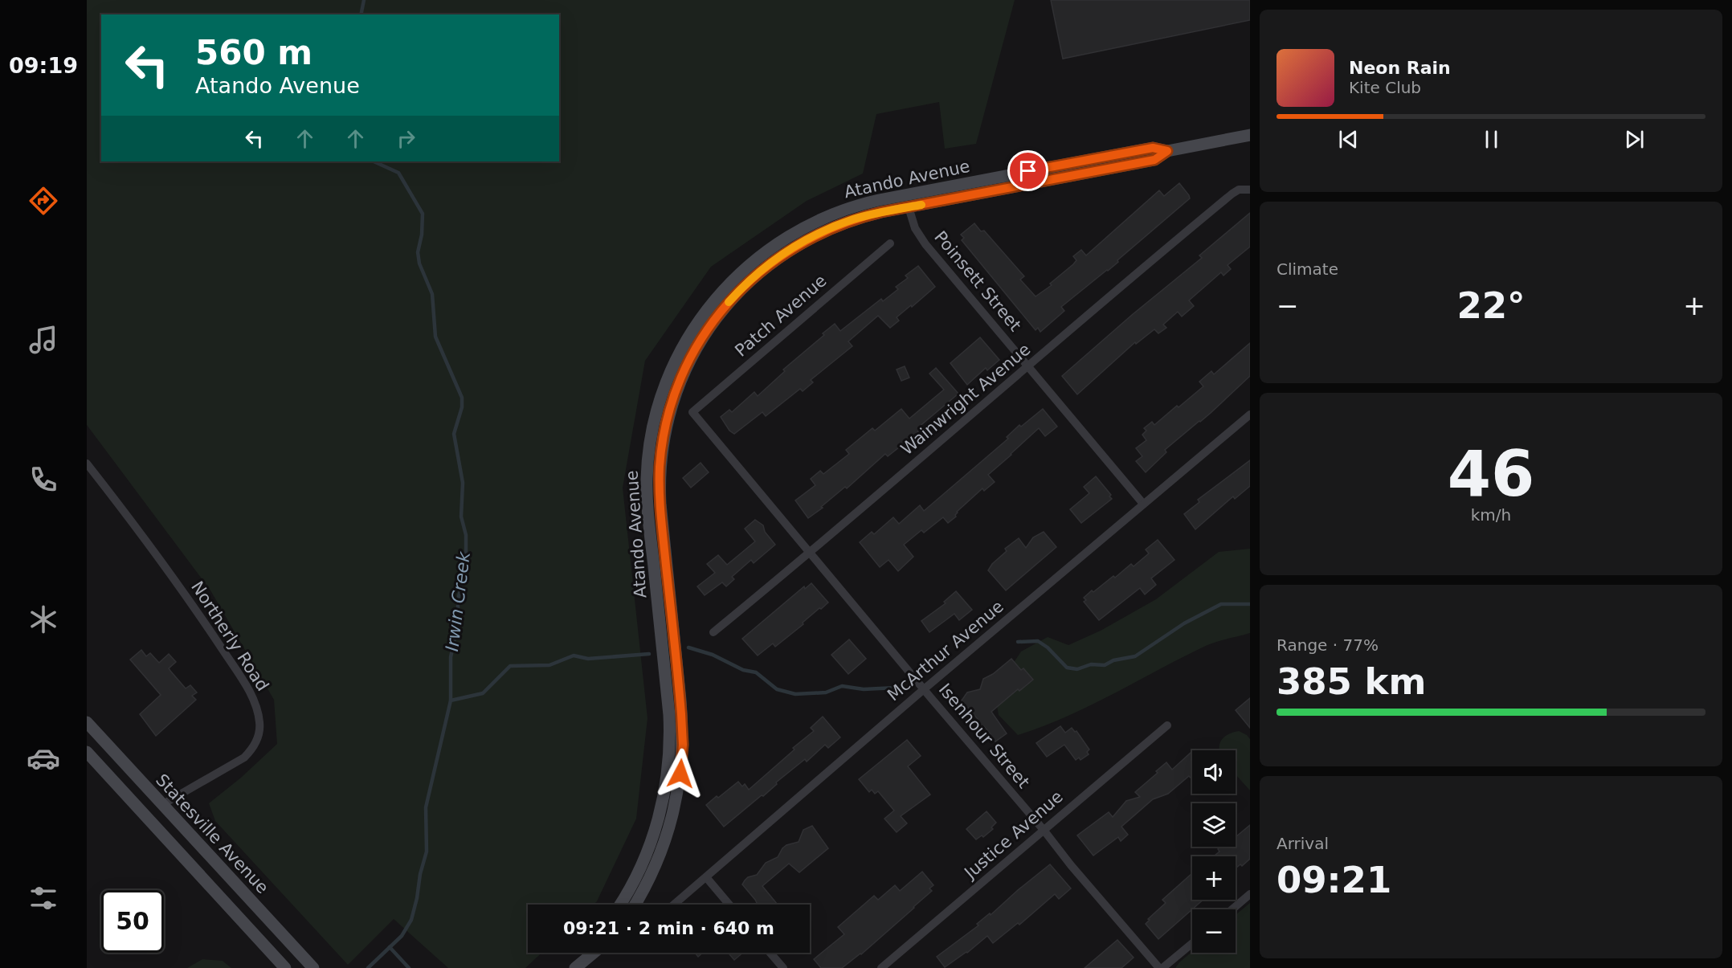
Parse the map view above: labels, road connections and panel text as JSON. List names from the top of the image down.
{
  "streets": {
    "main road": ["Atando Avenue", "Statesville Avenue"],
    "street": [
      "Poinsett Street",
      "Patch Avenue",
      "Wainwright Avenue",
      "Northerly Road",
      "McArthur Avenue",
      "Isenhour Street",
      "Justice Avenue"
    ]
  },
  "crossings": [
    ["Atando Avenue", "Poinsett Street"],
    ["Poinsett Street", "Wainwright Avenue"],
    ["Poinsett Street", "McArthur Avenue"],
    ["Patch Avenue", "Isenhour Street"],
    ["Wainwright Avenue", "Isenhour Street"],
    ["Northerly Road", "Statesville Avenue"],
    ["McArthur Avenue", "Isenhour Street"],
    ["Isenhour Street", "Justice Avenue"]
  ],
  "water": ["Irwin Creek"],
  "page": {
    "tabs": "09:19",
    "turn": ["560 m", "Atando Avenue"],
    "song": ["Neon Rain", "Kite Club"],
    "tile": [
      "Climate",
      ["46", "km/h"],
      ["Range · 77%", "385 km"],
      ["Arrival", "09:21"]
    ],
    "heat": ["−", "22°", "+"],
    "map_buttons": ["+", "−"],
    "limit": "50",
    "trip": "09:21 · 2 min · 640 m"
  }
}
